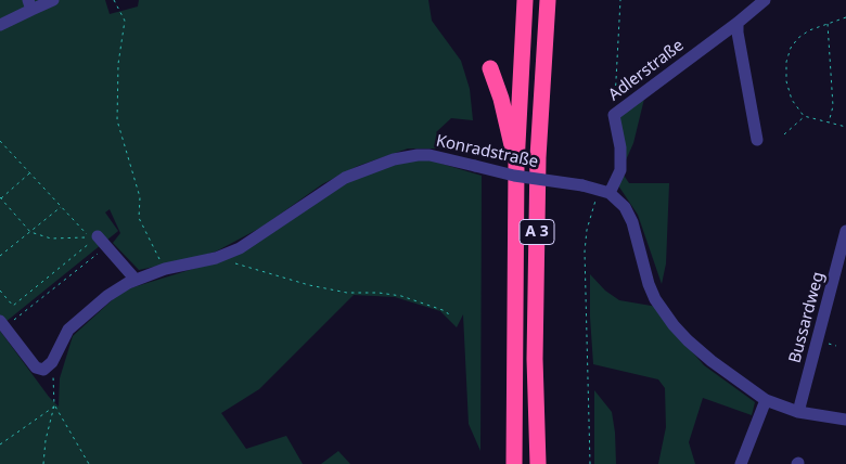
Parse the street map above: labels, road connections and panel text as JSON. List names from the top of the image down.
{
  "streets": {
    "highway": ["A 3"],
    "street": ["Adlerstraße", "Konradstraße", "Bussardweg"]
  },
  "crossings": [
    ["Adlerstraße", "Konradstraße"]
  ]
}
